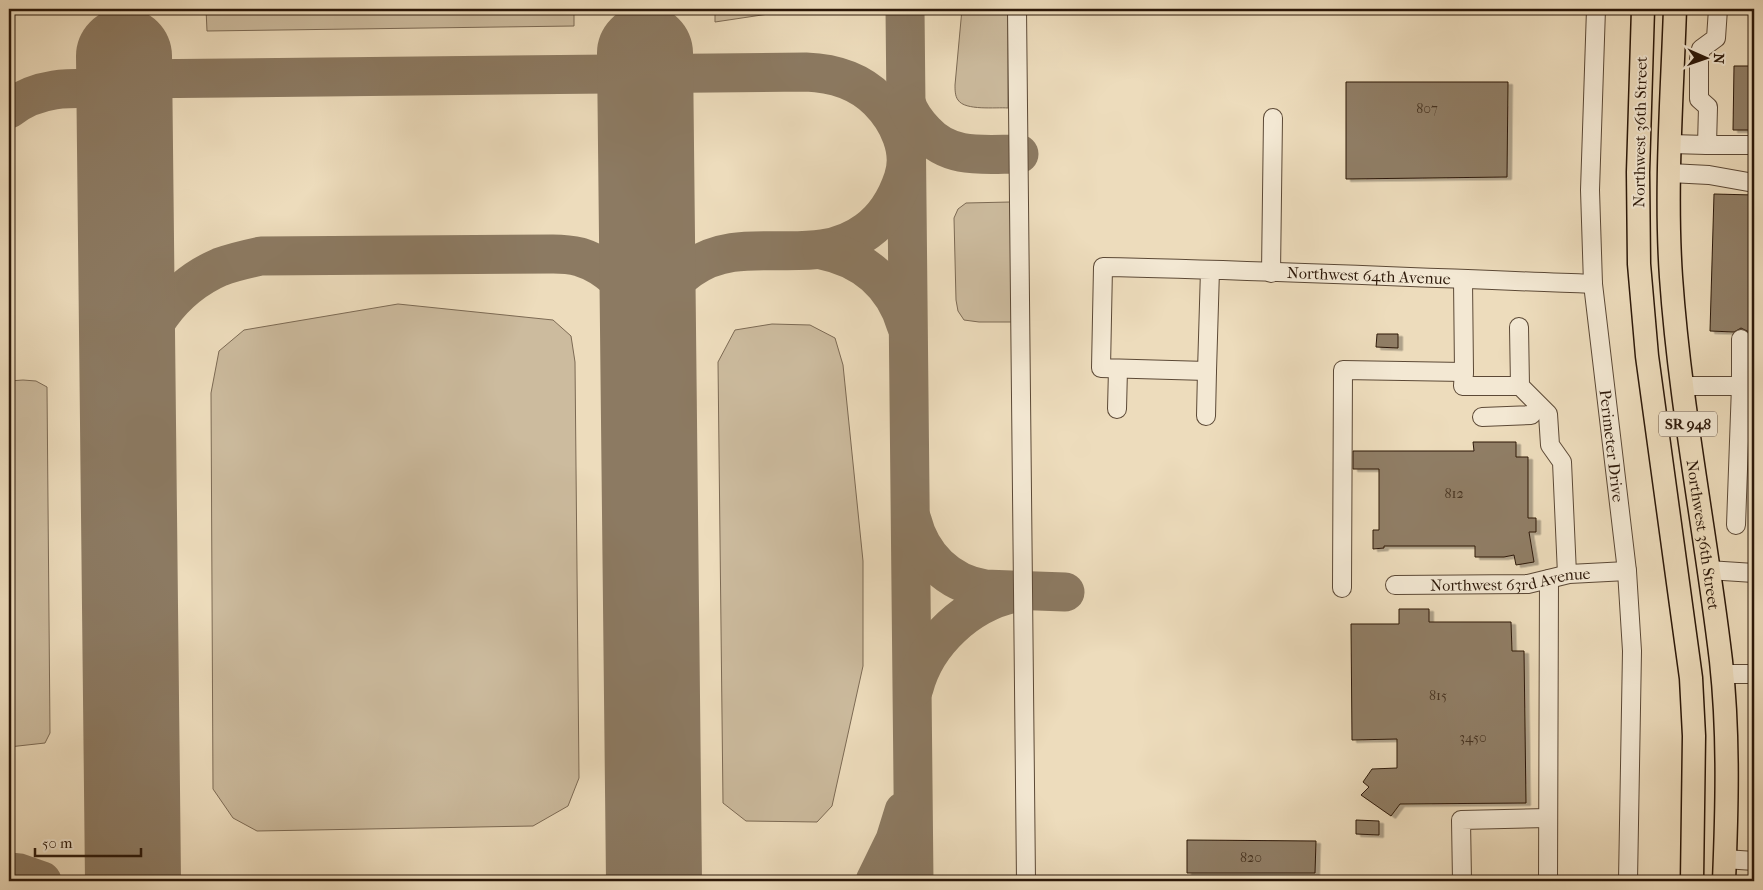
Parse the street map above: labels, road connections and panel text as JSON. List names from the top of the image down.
{
  "streets": {
    "main road": ["Northwest 36th Street", "SR 948"],
    "street": ["Northwest 64th Avenue", "Perimeter Drive", "Northwest 63rd Avenue"]
  },
  "crossings": [
    ["Northwest 64th Avenue", "Perimeter Drive"],
    ["Perimeter Drive", "Northwest 63rd Avenue"]
  ],
  "house_numbers": [
    "807",
    "812",
    "815",
    "3450",
    "820"
  ],
  "scale_bar": "50 m",
  "north": "right"
}
